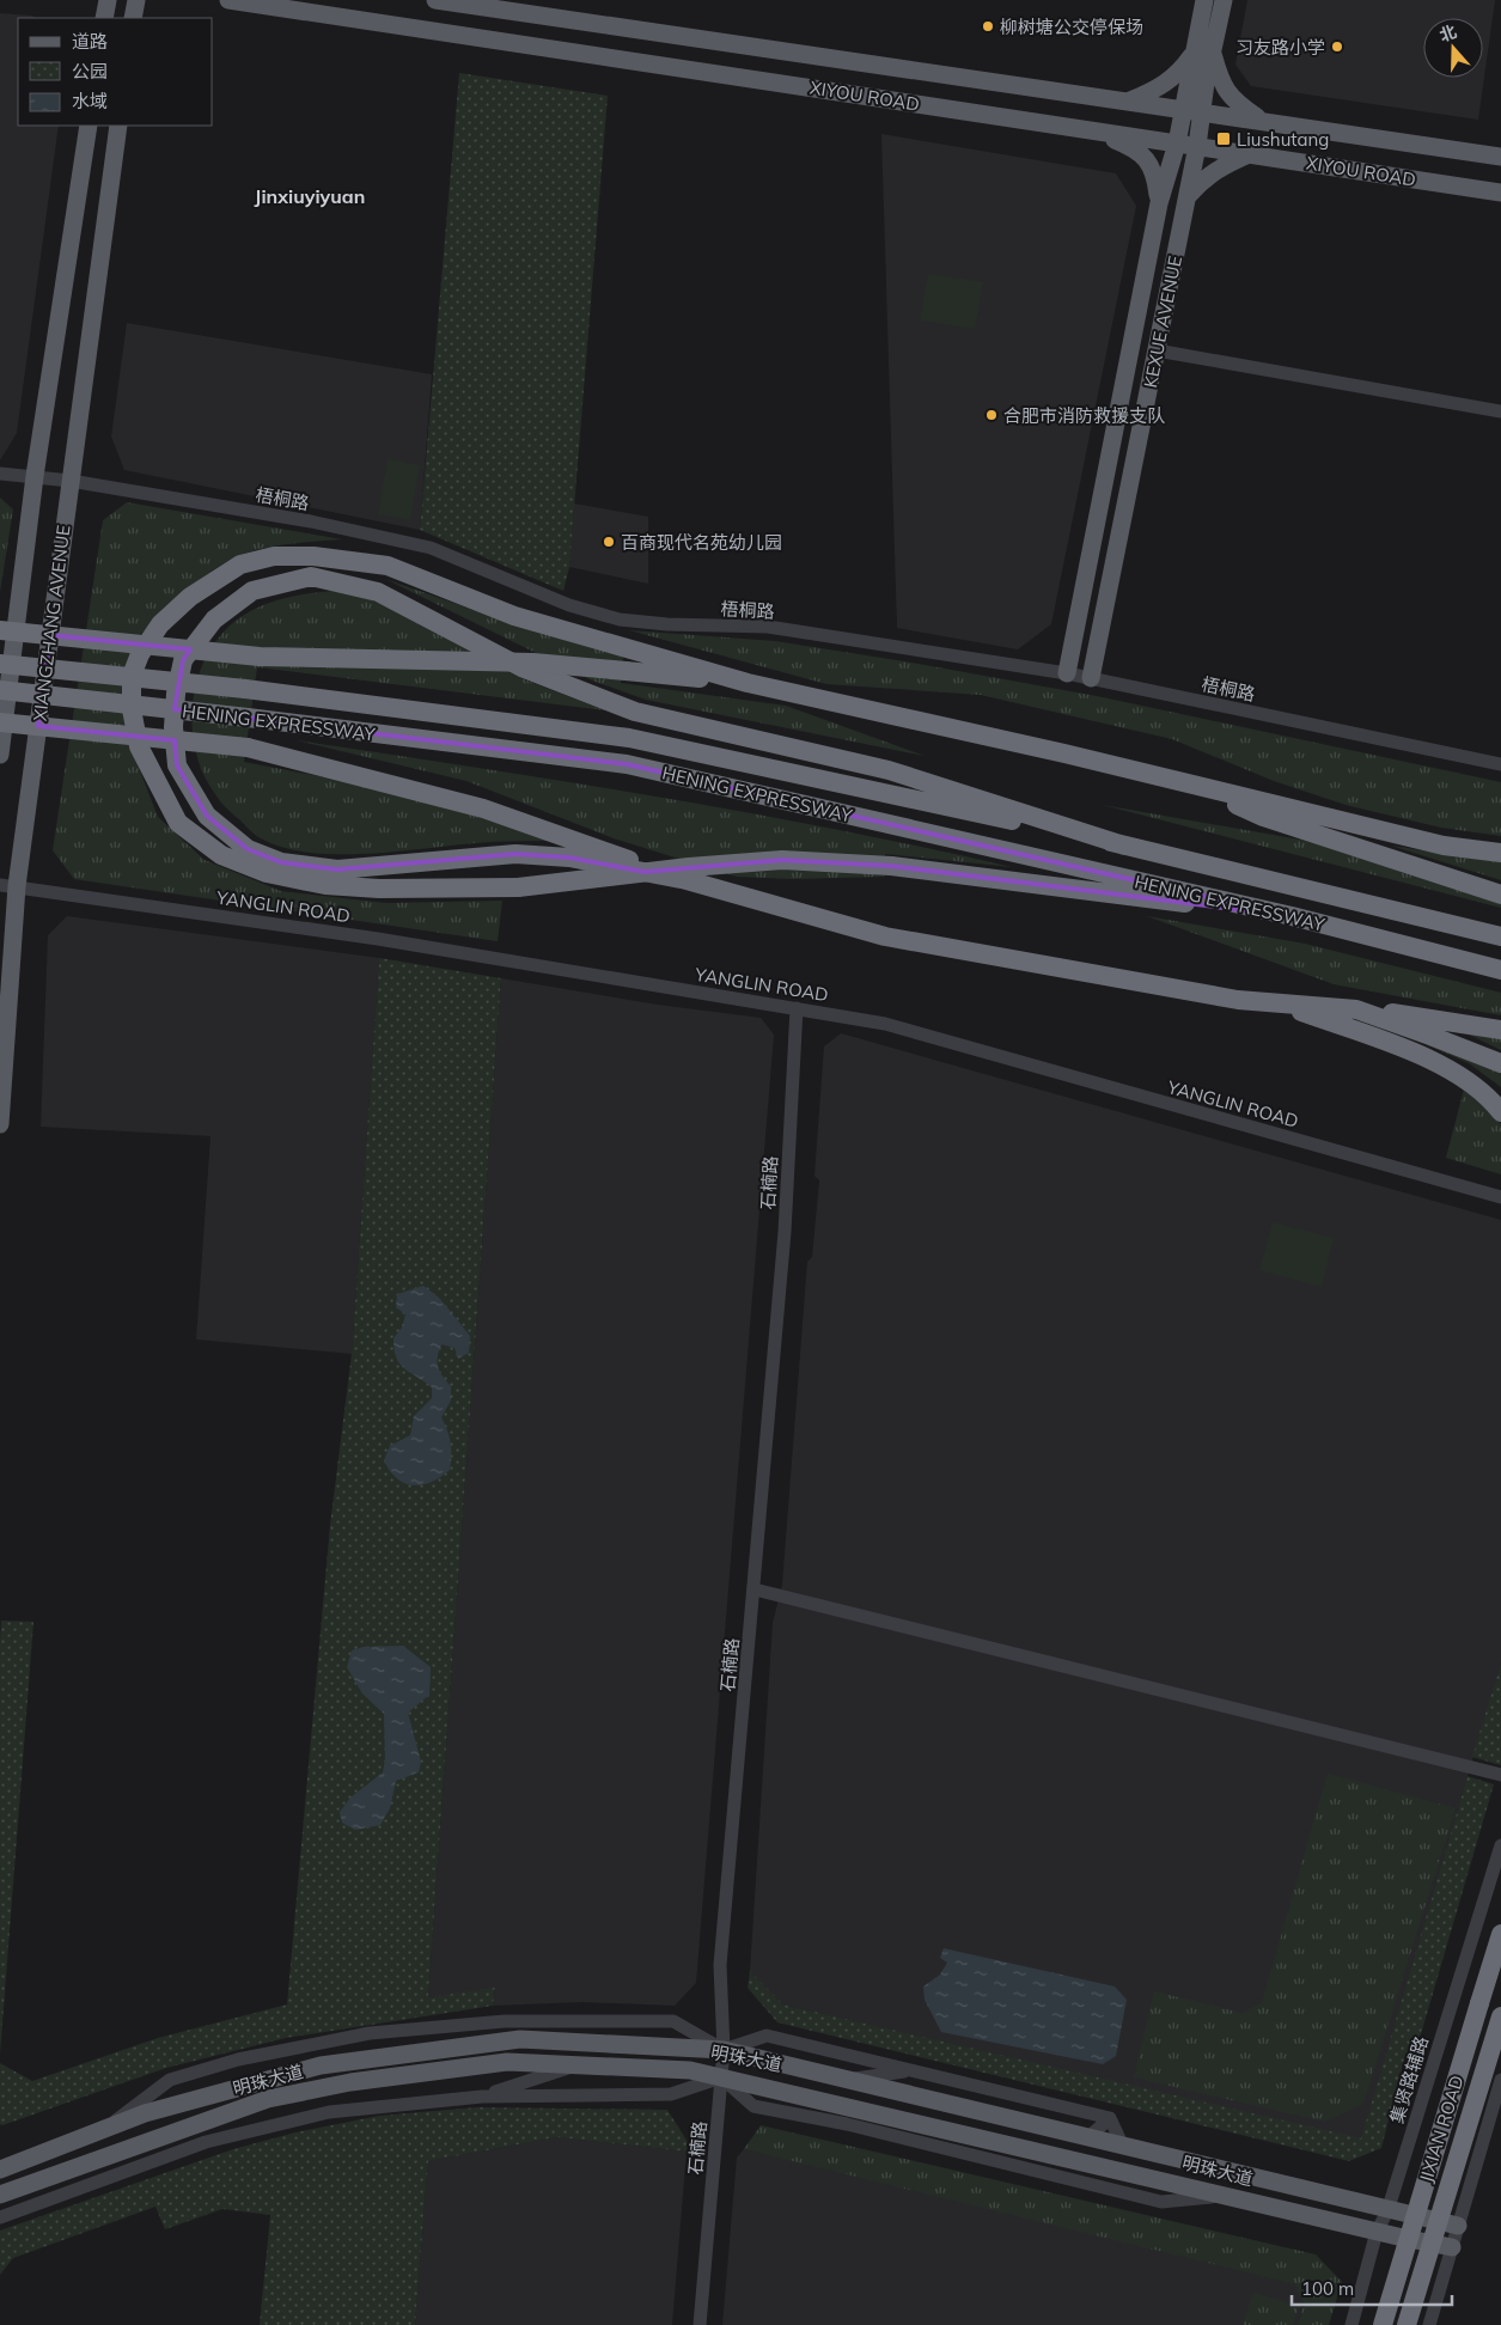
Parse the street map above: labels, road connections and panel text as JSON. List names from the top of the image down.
{
  "streets": {
    "highway": ["HENING EXPRESSWAY", "JIXIAN ROAD"],
    "main road": [
      "XIYOU ROAD",
      "KEXUE AVENUE",
      "XIANGZHANG AVENUE",
      "明珠大道"
    ],
    "street": [
      "梧桐路",
      "YANGLIN ROAD",
      "石楠路",
      "集贤路辅路"
    ]
  },
  "crossings": [
    ["XIYOU ROAD", "KEXUE AVENUE"],
    ["KEXUE AVENUE", "梧桐路"],
    ["梧桐路", "XIANGZHANG AVENUE"],
    ["XIANGZHANG AVENUE", "YANGLIN ROAD"],
    ["YANGLIN ROAD", "石楠路"],
    ["石楠路", "明珠大道"],
    ["明珠大道", "集贤路辅路"]
  ],
  "districts": ["Jinxiuyiyuan"],
  "places": {
    "other": [
      "柳树塘公交停保场",
      "习友路小学",
      "合肥市消防救援支队",
      "百商现代名苑幼儿园"
    ],
    "transit": ["Liushutang"]
  },
  "legend": ["道路", "公园", "水域"],
  "scale_bar": "100 m",
  "north": "top"
}
